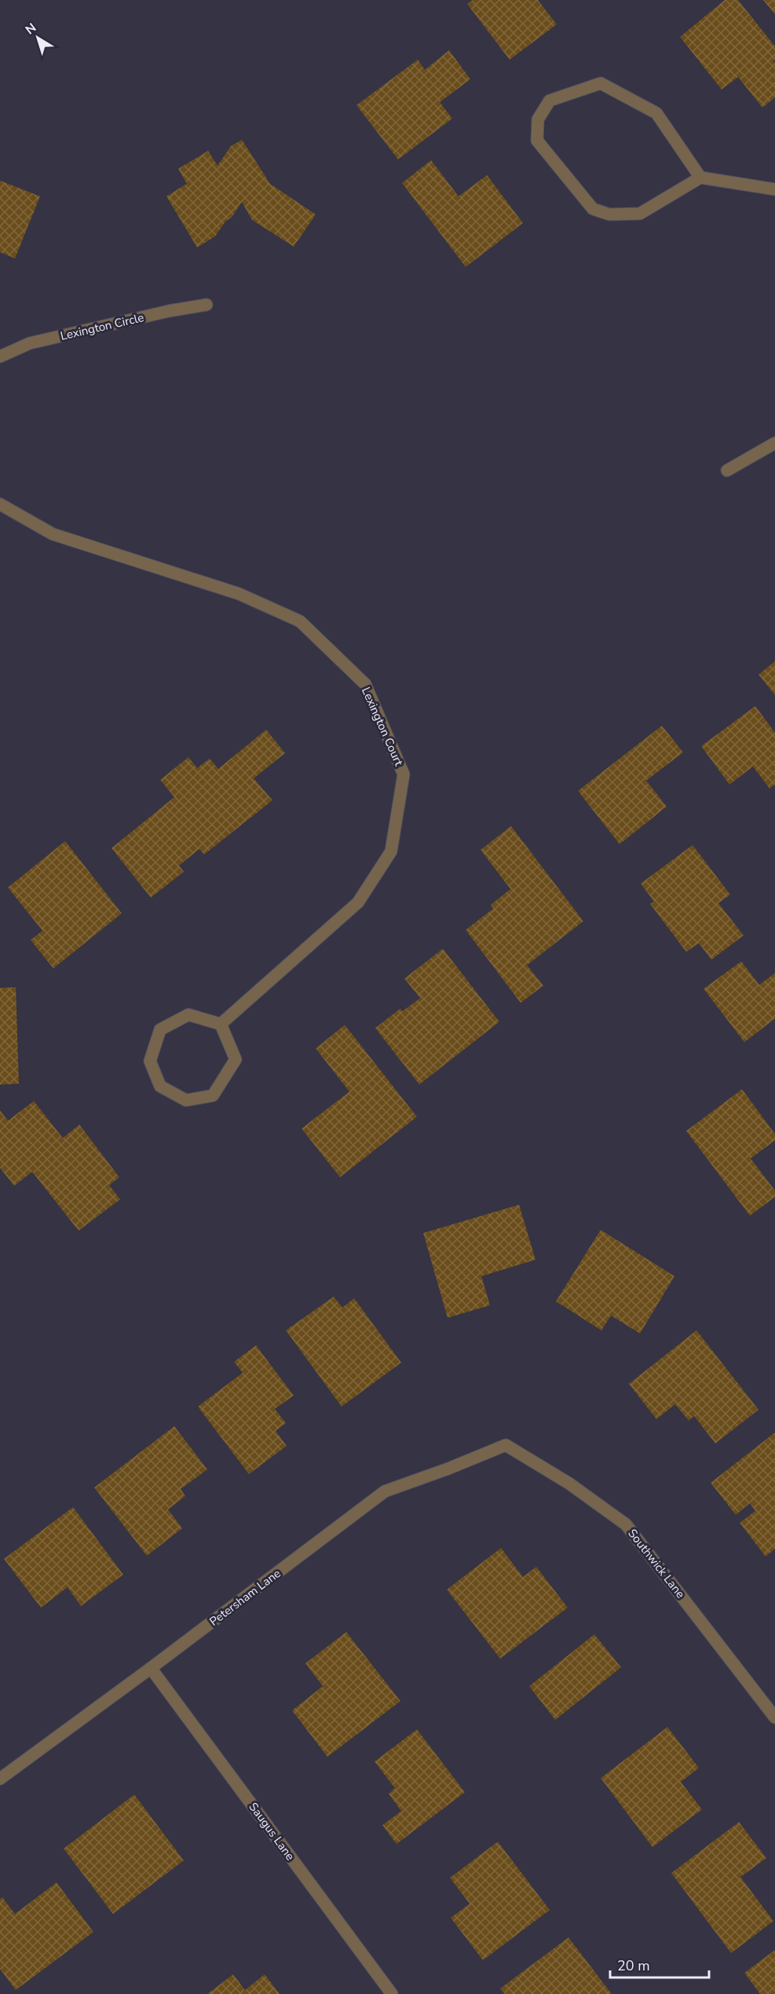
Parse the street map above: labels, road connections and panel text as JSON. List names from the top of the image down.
{
  "streets": {
    "street": [
      "Lexington Circle",
      "Lexington Court",
      "Southwick Lane",
      "Petersham Lane",
      "Saugus Lane"
    ]
  },
  "crossings": [
    ["Southwick Lane", "Petersham Lane"],
    ["Petersham Lane", "Saugus Lane"]
  ],
  "scale_bar": "20 m",
  "north": "top left"
}
